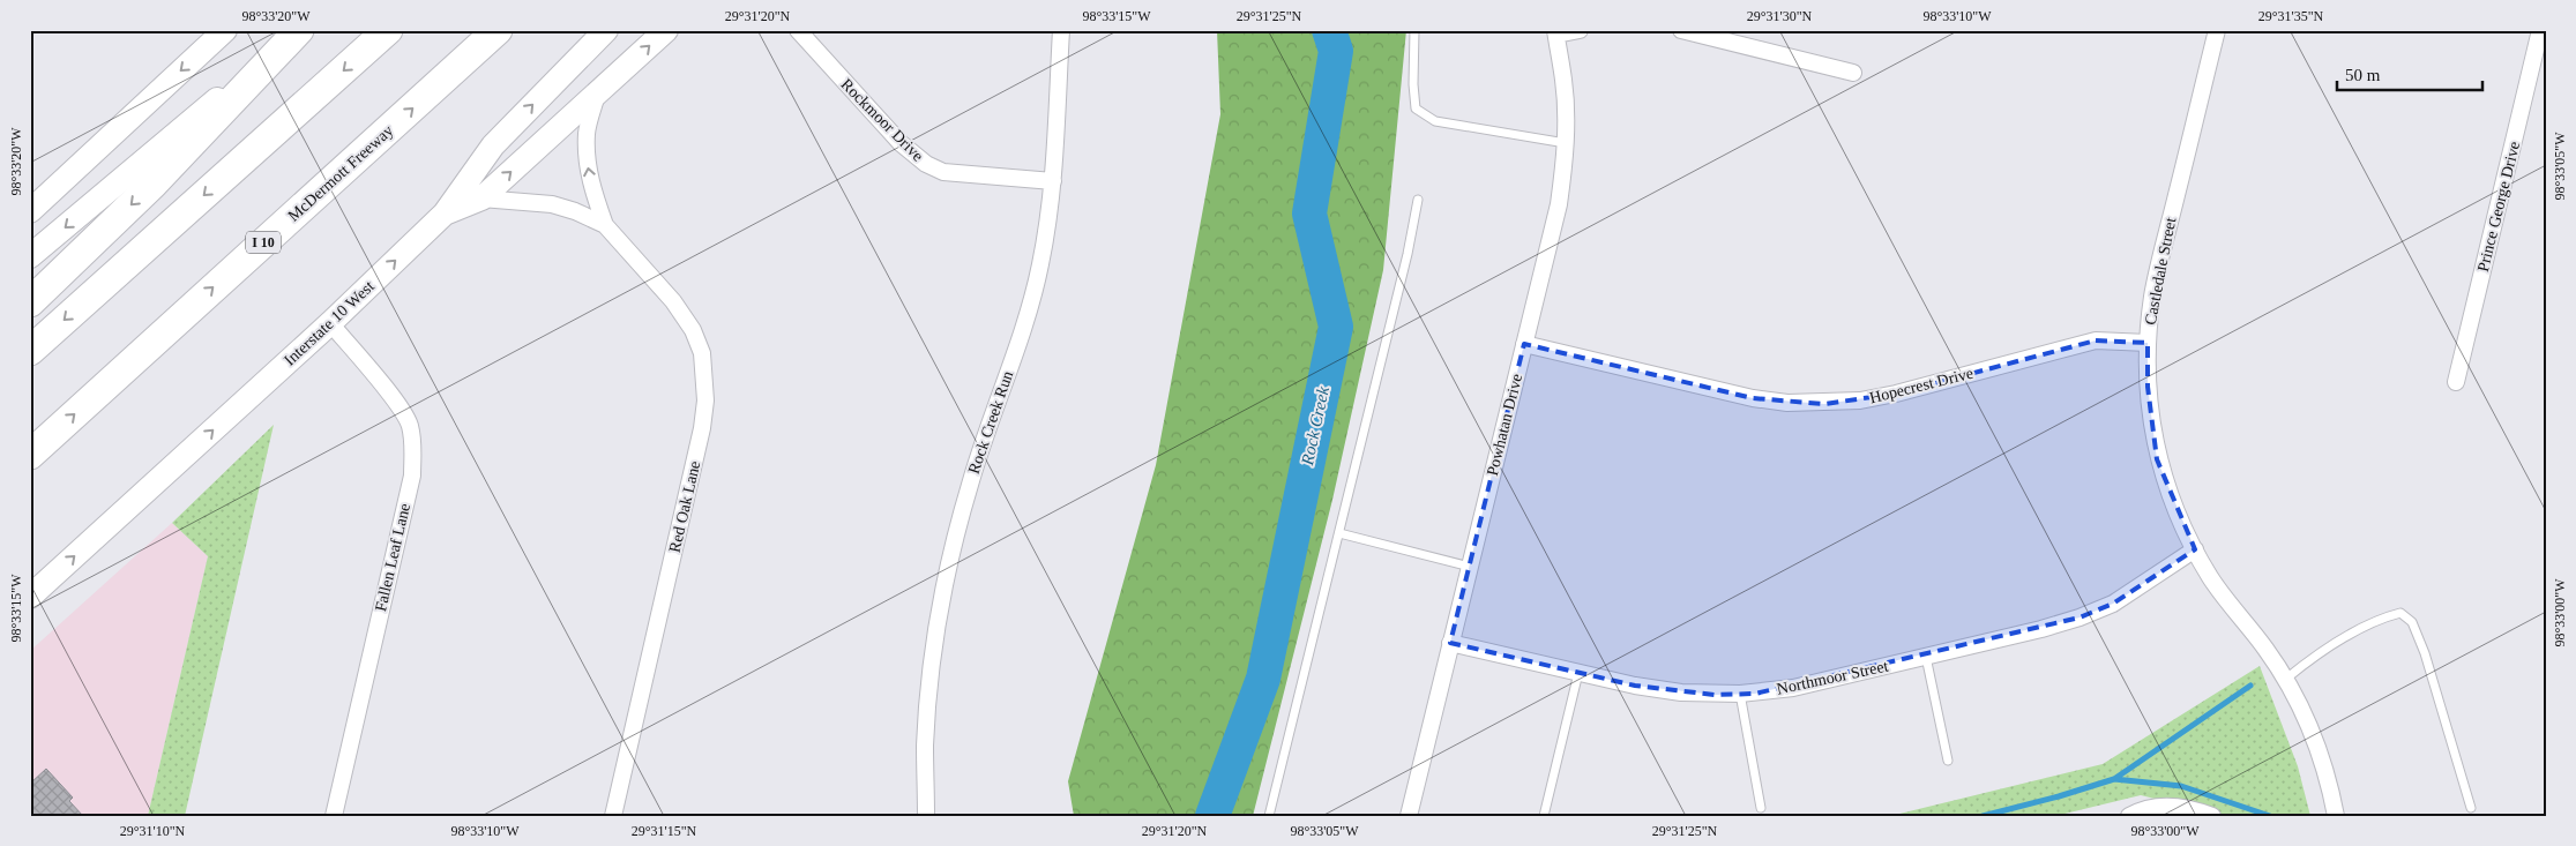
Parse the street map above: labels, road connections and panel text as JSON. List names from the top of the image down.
{
  "streets": {
    "highway": ["McDermott Freeway", "I 10"],
    "main road": ["Interstate 10 West"],
    "street": [
      "Rockmoor Drive",
      "Prince George Drive",
      "Castledale Street",
      "Hopecrest Drive",
      "Rock Creek Run",
      "Powhatan Drive",
      "Red Oak Lane",
      "Fallen Leaf Lane",
      "Northmoor Street"
    ]
  },
  "crossings": [
    ["Rockmoor Drive", "Rock Creek Run"],
    ["Castledale Street", "Hopecrest Drive"],
    ["Castledale Street", "Northmoor Street"],
    ["Interstate 10 West", "Fallen Leaf Lane"],
    ["Hopecrest Drive", "Powhatan Drive"],
    ["Powhatan Drive", "Northmoor Street"]
  ],
  "water": ["Rock Creek"],
  "scale_bar": "50 m",
  "coordinates": [
    "98°33'20\"W",
    "29°31'20\"N",
    "98°33'15\"W",
    "29°31'25\"N",
    "29°31'30\"N",
    "98°33'10\"W",
    "29°31'35\"N",
    "98°33'05\"W",
    "98°33'00\"W",
    "29°31'10\"N",
    "29°31'15\"N"
  ]
}
